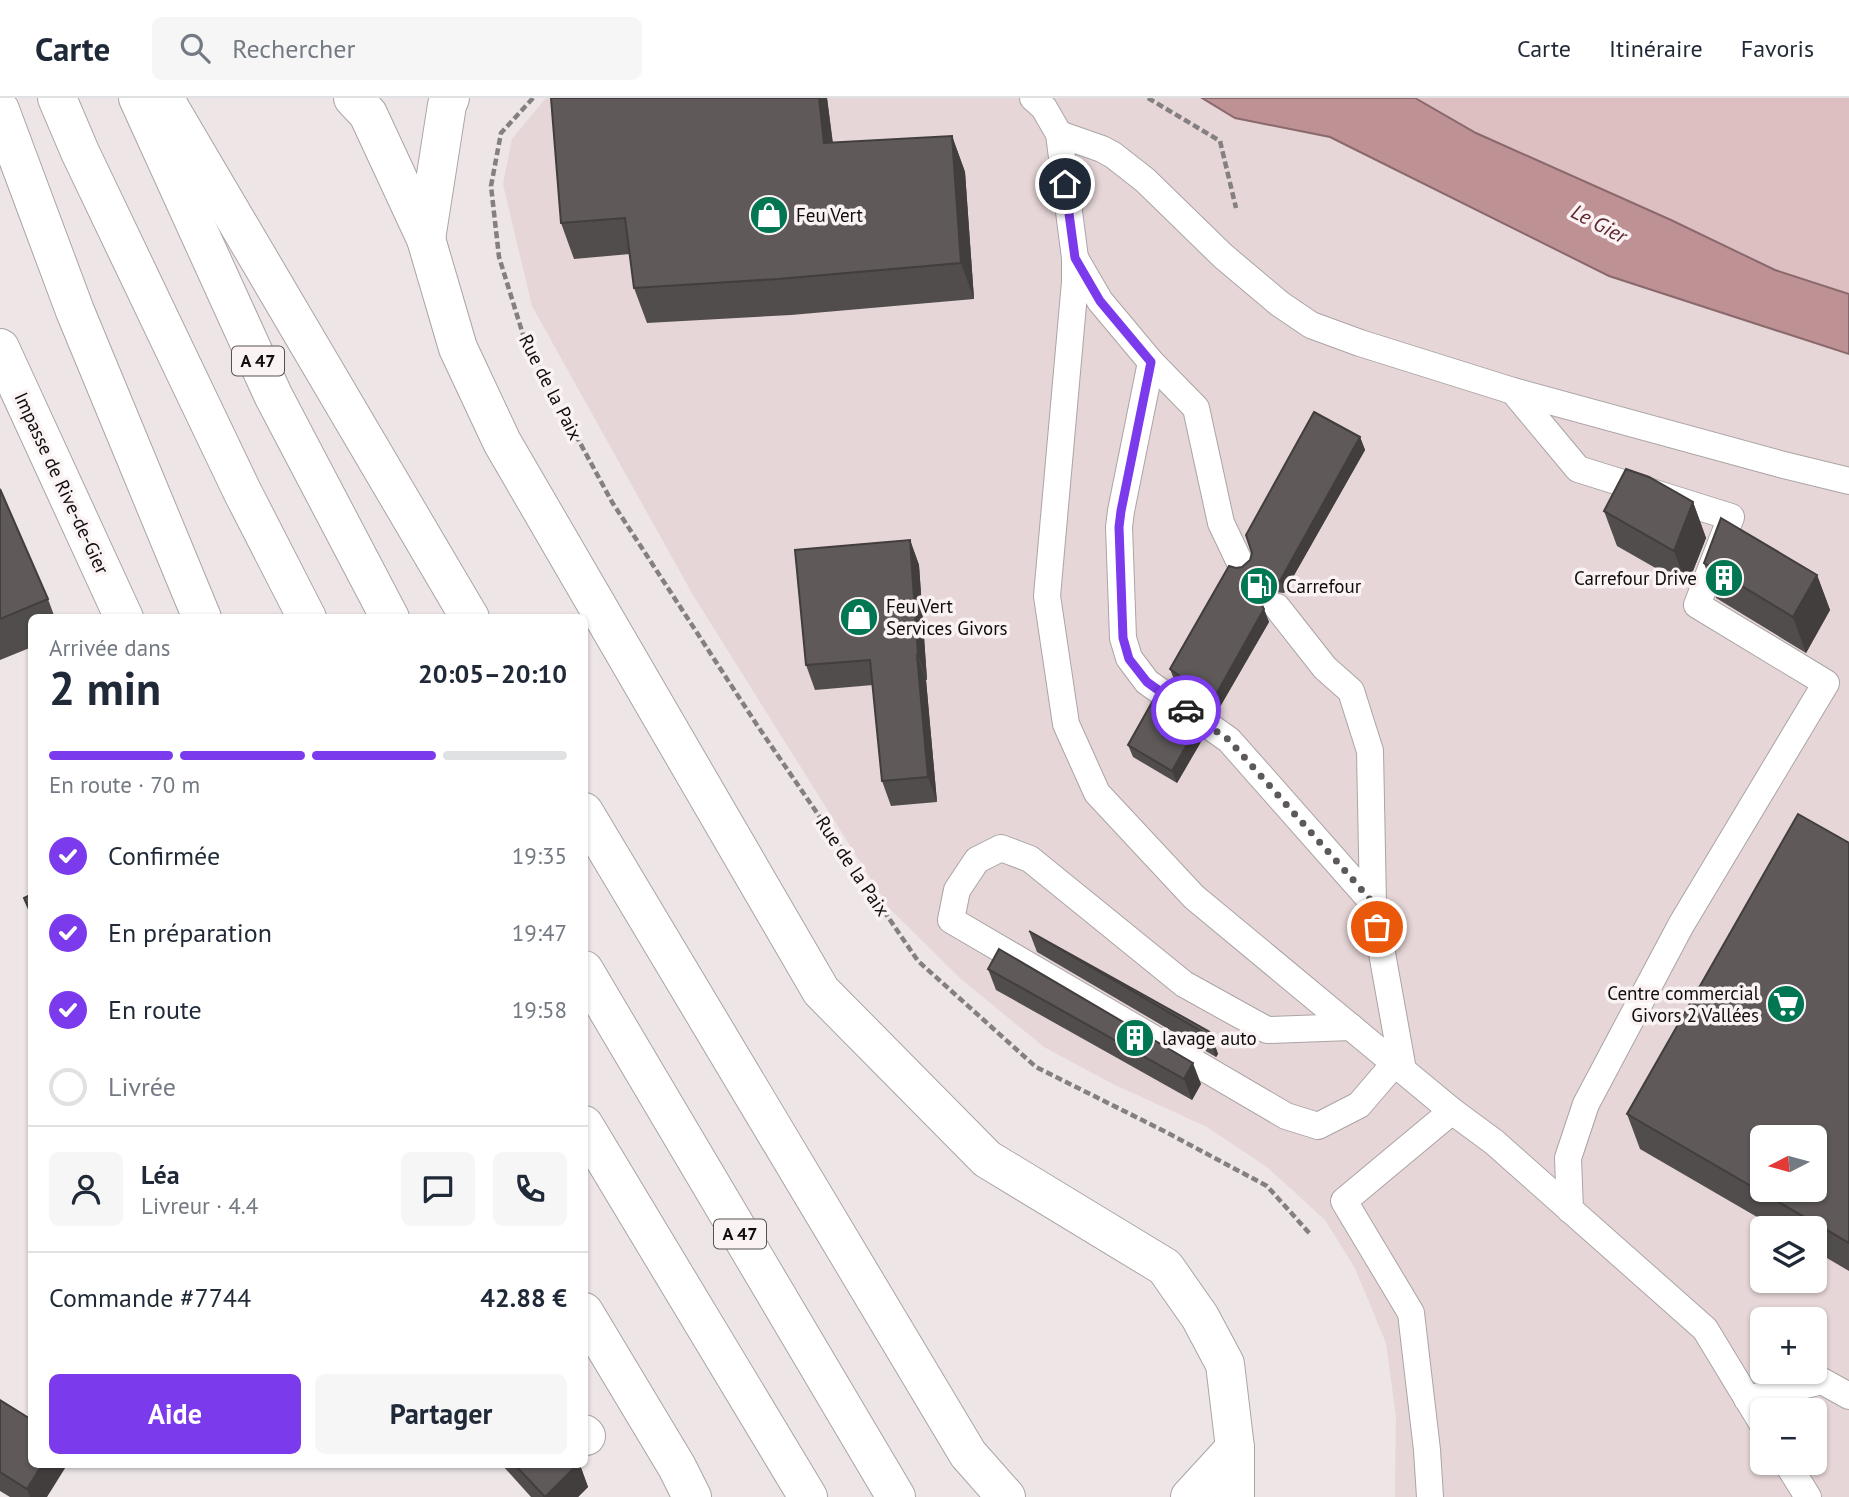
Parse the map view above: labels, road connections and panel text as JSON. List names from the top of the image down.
{
  "streets": {
    "main road": ["A 47", "Impasse de Rive-de-Gier"],
    "path": ["Rue de la Paix"]
  },
  "water": ["Le Gier"],
  "places": {
    "shop": ["Feu Vert", "Feu Vert Services Givors"],
    "building": ["Carrefour Drive", "lavage auto"],
    "fuel station": ["Carrefour"],
    "supermarket": ["Centre commercial Givors 2 Vallées"]
  },
  "north": "left",
  "page": {
    "header": "Carte",
    "search": "Rechercher",
    "nav": ["Carte", "Itinéraire", "Favoris"],
    "heading": ["2 min", "Arrivée dans", "20:05–20:10"],
    "panel": [
      "Léa",
      "Livreur · 4.4",
      "Commande #7744",
      "42.88 €"
    ],
    "bar": "En route · 70 m",
    "list": [
      ["Confirmée", "19:35"],
      ["En préparation", "19:47"],
      ["En route", "19:58"],
      "Livrée"
    ],
    "map_buttons": ["+", "−"],
    "buttons": ["Aide", "Partager"]
  }
}
